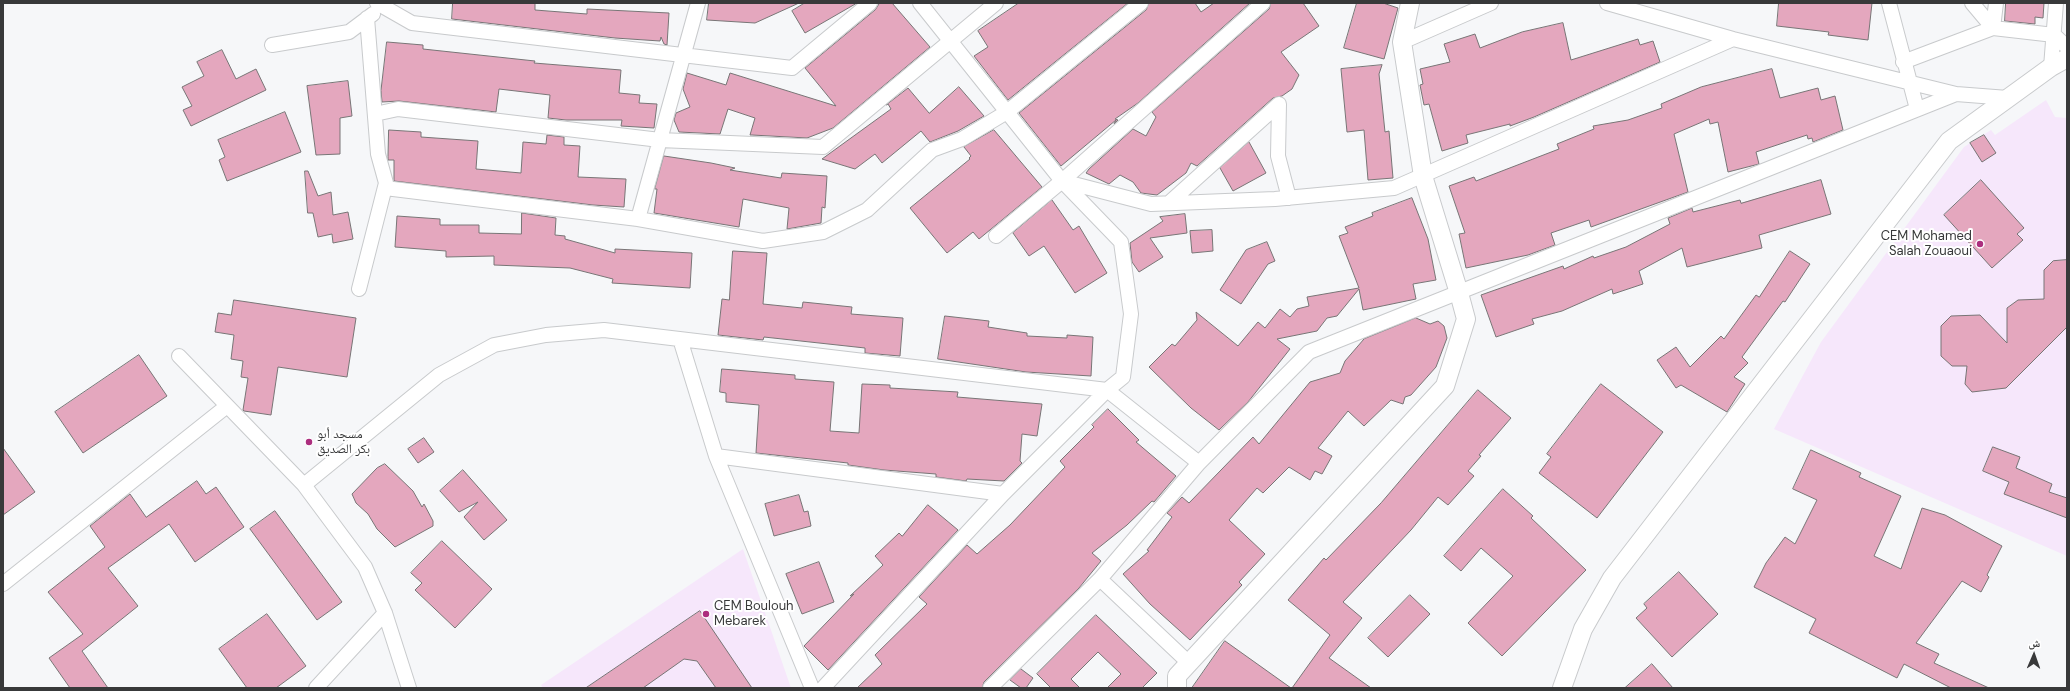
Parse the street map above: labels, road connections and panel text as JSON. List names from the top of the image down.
{
  "places": ["CEM Mohamed Salah Zouaoui", "مسجد أبو بكر الصديق", "CEM Boulouh Mebarek"],
  "north": "top"
}
